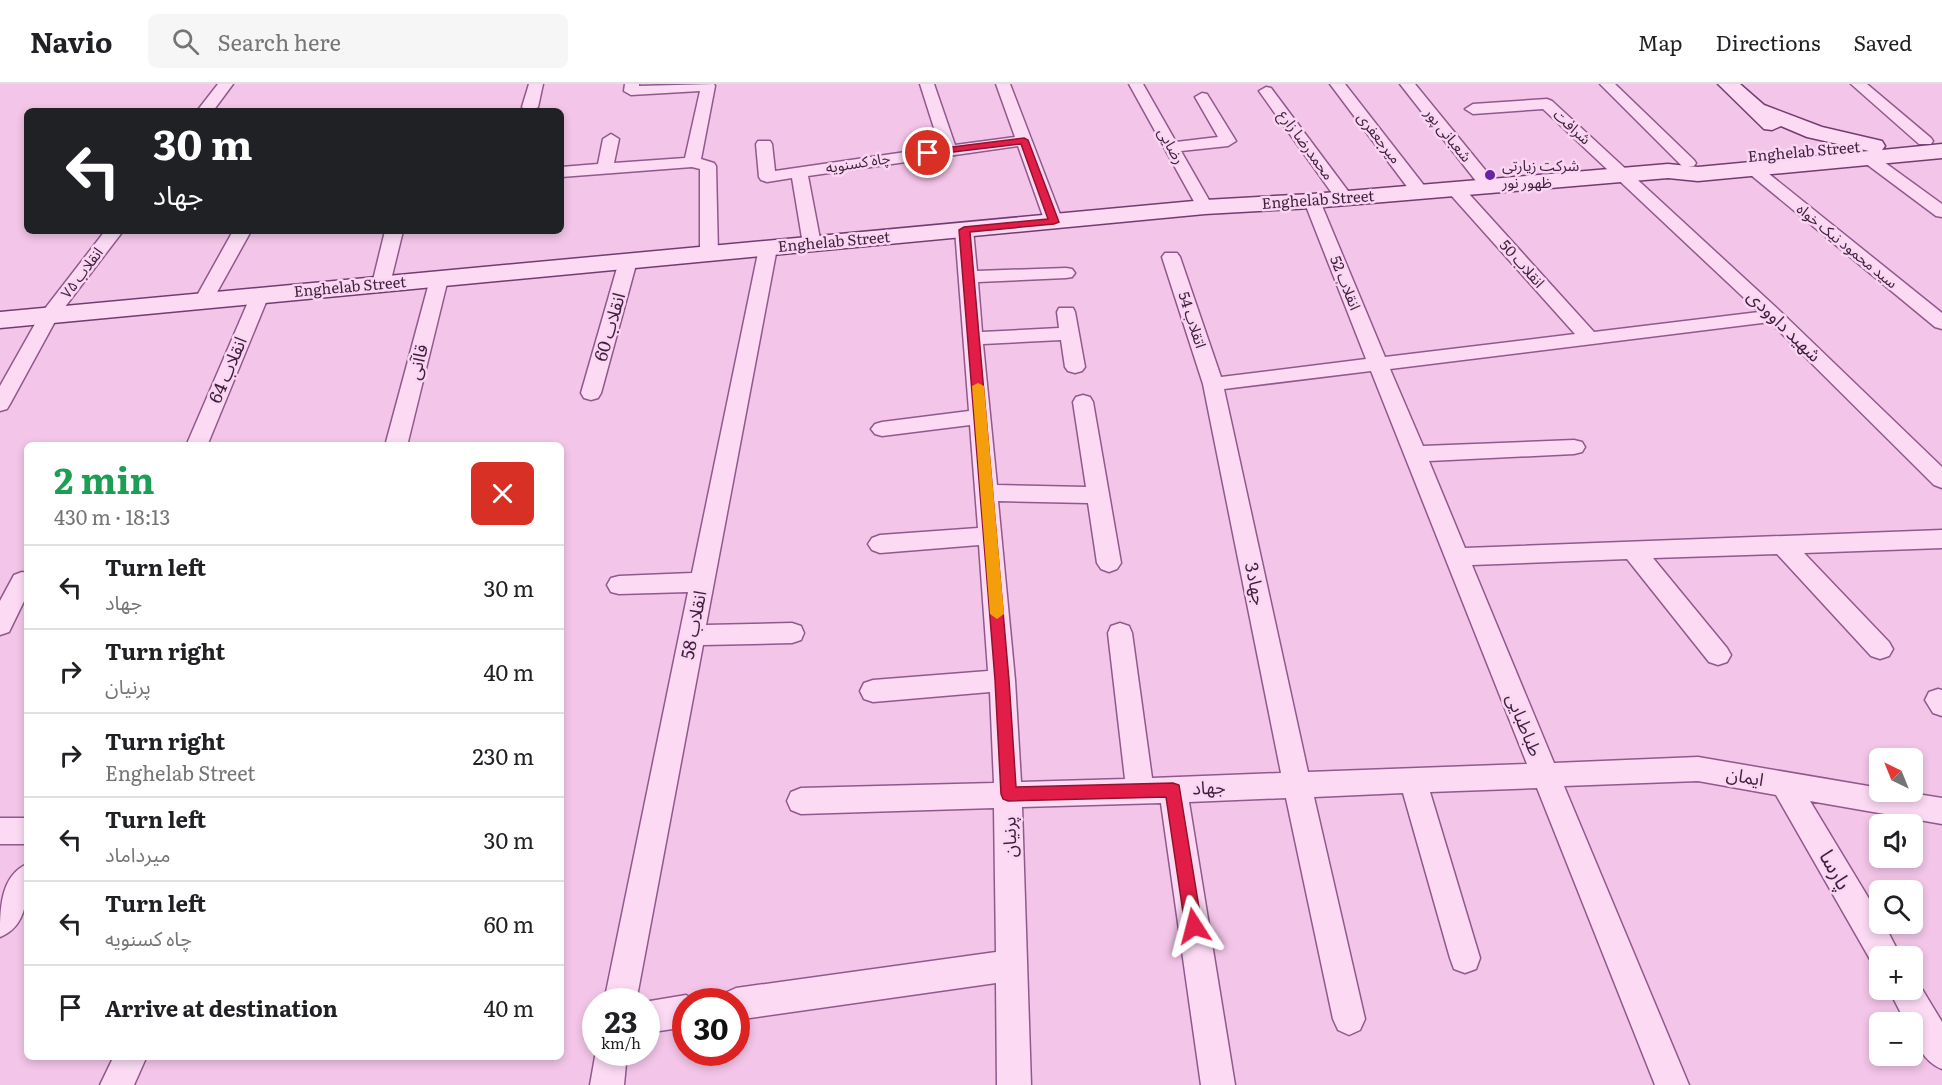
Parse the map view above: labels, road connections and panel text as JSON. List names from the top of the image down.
{
  "streets": {
    "main road": ["Enghelab Street"],
    "street": [
      "شرافت",
      "شعبانی پور",
      "میرجعفری",
      "محمدرضا زارع",
      "رضایی",
      "چاه کسنویه",
      "سید محمود نیک خواه",
      "انقلاب 50",
      "انقلاب ۷۵",
      "انقلاب 52",
      "اتقلاب 54",
      "شهید داوودی",
      "انقلاب 60",
      "قاآنی",
      "انقلاب 64",
      "جهاد3",
      "انقلاب 58",
      "طباطبایی",
      "ایمان",
      "جهاد",
      "پرنیان",
      "پارسا"
    ]
  },
  "crossings": [
    ["شرافت", "Enghelab Street"],
    ["شرافت", "شهید داوودی"],
    ["شعبانی پور", "Enghelab Street"],
    ["میرجعفری", "Enghelab Street"],
    ["محمدرضا زارع", "Enghelab Street"],
    ["رضایی", "Enghelab Street"],
    ["Enghelab Street", "چاه کسنویه"],
    ["Enghelab Street", "سید محمود نیک خواه"],
    ["Enghelab Street", "انقلاب 50"],
    ["Enghelab Street", "انقلاب ۷۵"],
    ["Enghelab Street", "انقلاب 52"],
    ["Enghelab Street", "شهید داوودی"],
    ["Enghelab Street", "انقلاب 60"],
    ["Enghelab Street", "قاآنی"],
    ["Enghelab Street", "انقلاب 64"],
    ["Enghelab Street", "انقلاب 58"],
    ["Enghelab Street", "پرنیان"],
    ["انقلاب 52", "طباطبایی"],
    ["اتقلاب 54", "جهاد3"],
    ["جهاد3", "جهاد"],
    ["طباطبایی", "ایمان"],
    ["طباطبایی", "جهاد"],
    ["ایمان", "جهاد"],
    ["ایمان", "پارسا"],
    ["جهاد", "پرنیان"]
  ],
  "places": ["شرکت زیارتی ظهور نور"],
  "north": "top left",
  "page": {
    "header": "Navio",
    "search": "Search here",
    "nav": ["Map", "Directions", "Saved"],
    "turn": ["30 m", "جهاد"],
    "heading": ["2 min", "430 m · 18:13"],
    "list": [
      {
        "name": "Turn left",
        "note": "جهاد",
        "value": "30 m"
      },
      {
        "name": "Turn right",
        "note": "پرنیان",
        "value": "40 m"
      },
      {
        "name": "Turn right",
        "note": "Enghelab Street",
        "value": "230 m"
      },
      {
        "name": "Turn left",
        "note": "میرداماد",
        "value": "30 m"
      },
      {
        "name": "Turn left",
        "note": "چاه کسنویه",
        "value": "60 m"
      },
      {
        "name": "Arrive at destination",
        "value": "40 m"
      }
    ],
    "map_buttons": ["+", "−"],
    "speed": "23 km/h",
    "limit": "30"
  }
}
